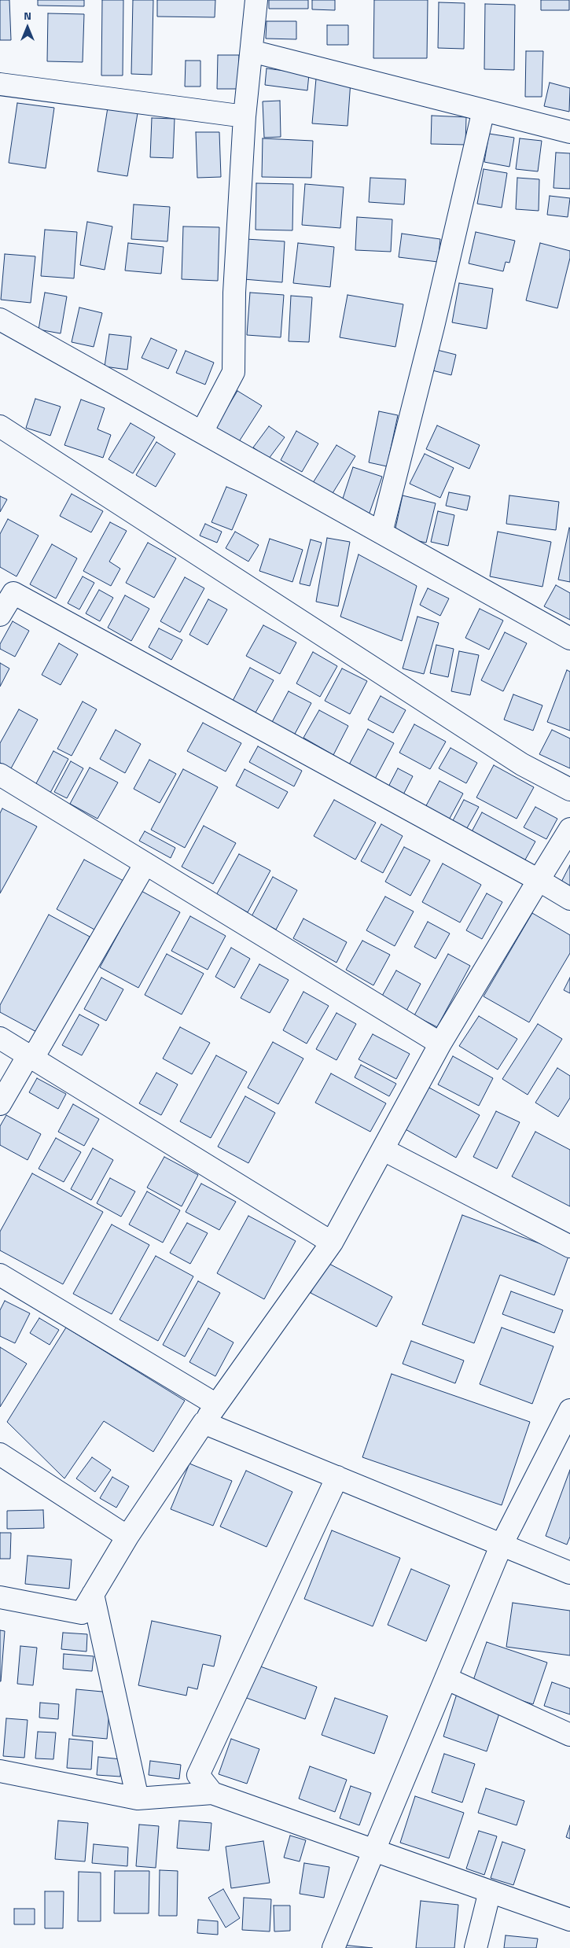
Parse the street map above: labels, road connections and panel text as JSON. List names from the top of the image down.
{
  "north": "top"
}
